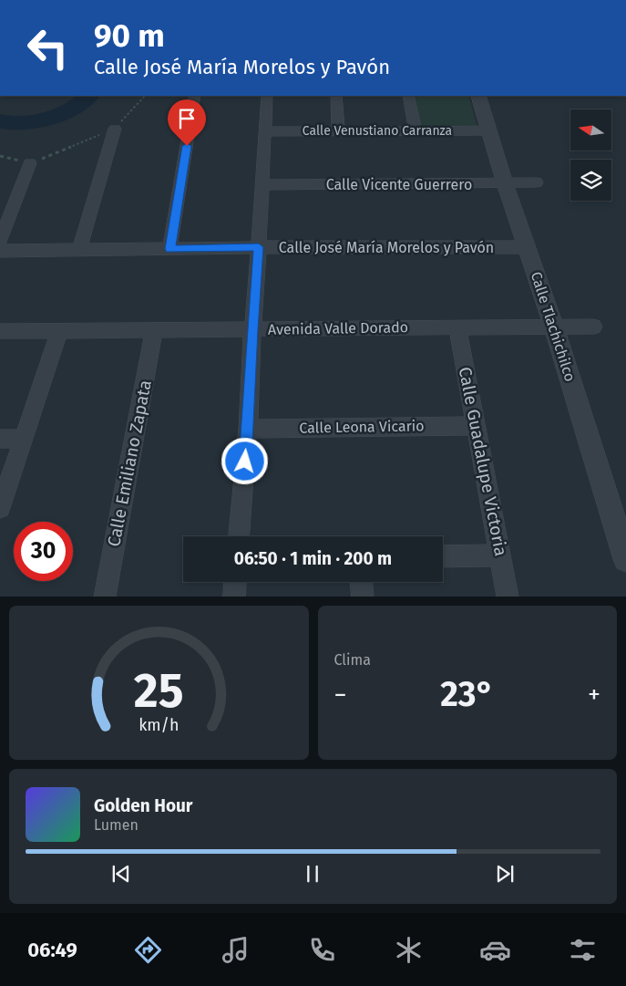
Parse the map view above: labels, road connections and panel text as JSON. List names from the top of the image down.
{
  "streets": {
    "street": [
      "Calle Venustiano Carranza",
      "Calle Vicente Guerrero",
      "Calle José María Morelos y Pavón",
      "Calle Tlachichilco",
      "Avenida Valle Dorado",
      "Calle Leona Vicario",
      "Calle Guadalupe Victoria",
      "Calle Emiliano Zapata"
    ]
  },
  "crossings": [
    ["Calle Venustiano Carranza", "Calle Tlachichilco"],
    ["Calle Vicente Guerrero", "Calle Tlachichilco"],
    ["Calle José María Morelos y Pavón", "Calle Tlachichilco"],
    ["Calle Tlachichilco", "Avenida Valle Dorado"],
    ["Avenida Valle Dorado", "Calle Guadalupe Victoria"],
    ["Avenida Valle Dorado", "Calle Emiliano Zapata"],
    ["Calle Leona Vicario", "Calle Guadalupe Victoria"]
  ],
  "north": "left",
  "page": {
    "turn": ["90 m", "Calle José María Morelos y Pavón"],
    "limit": "30",
    "trip": "06:50 · 1 min · 200 m",
    "tile": "Clima",
    "heat": ["−", "23°", "+"],
    "song": ["Golden Hour", "Lumen"],
    "tabs": "06:49",
    "gauge": ["25", "km/h"]
  }
}
